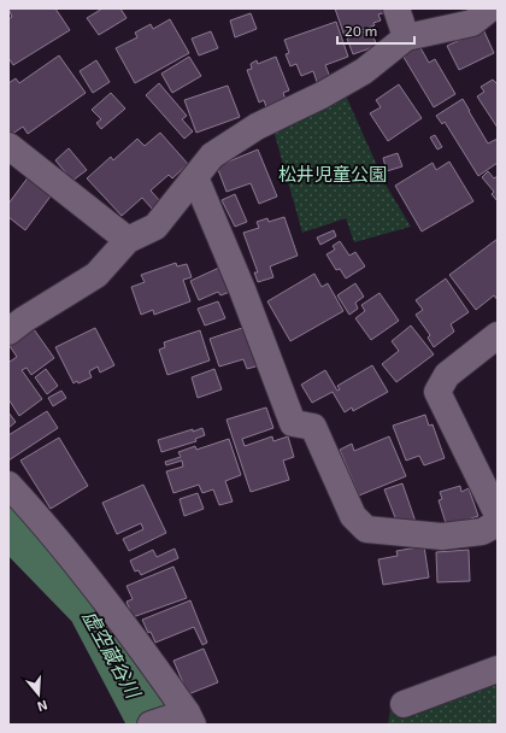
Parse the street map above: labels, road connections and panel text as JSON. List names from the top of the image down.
{
  "water": ["虚空蔵谷川"],
  "parks": ["松井児童公園"],
  "scale_bar": "20 m",
  "north": "bottom"
}
